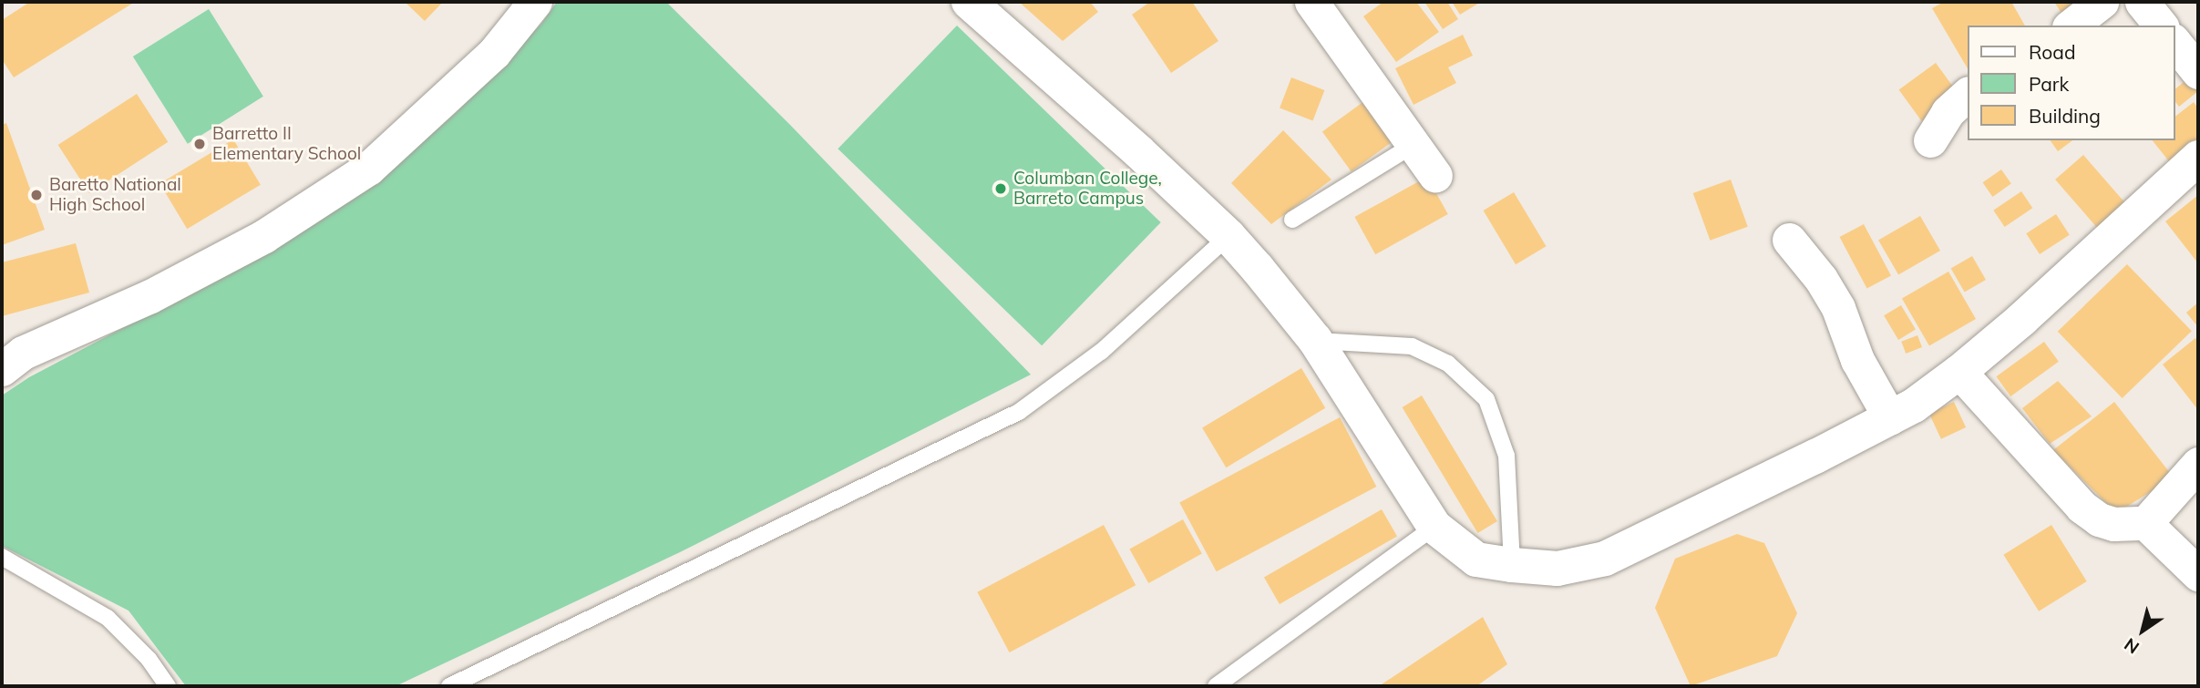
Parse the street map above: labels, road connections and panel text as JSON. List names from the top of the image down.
{
  "places": ["Barretto II Elementary School", "Columban College, Barreto Campus", "Baretto National High School"],
  "legend": ["Road", "Park", "Building"],
  "north": "bottom left"
}
